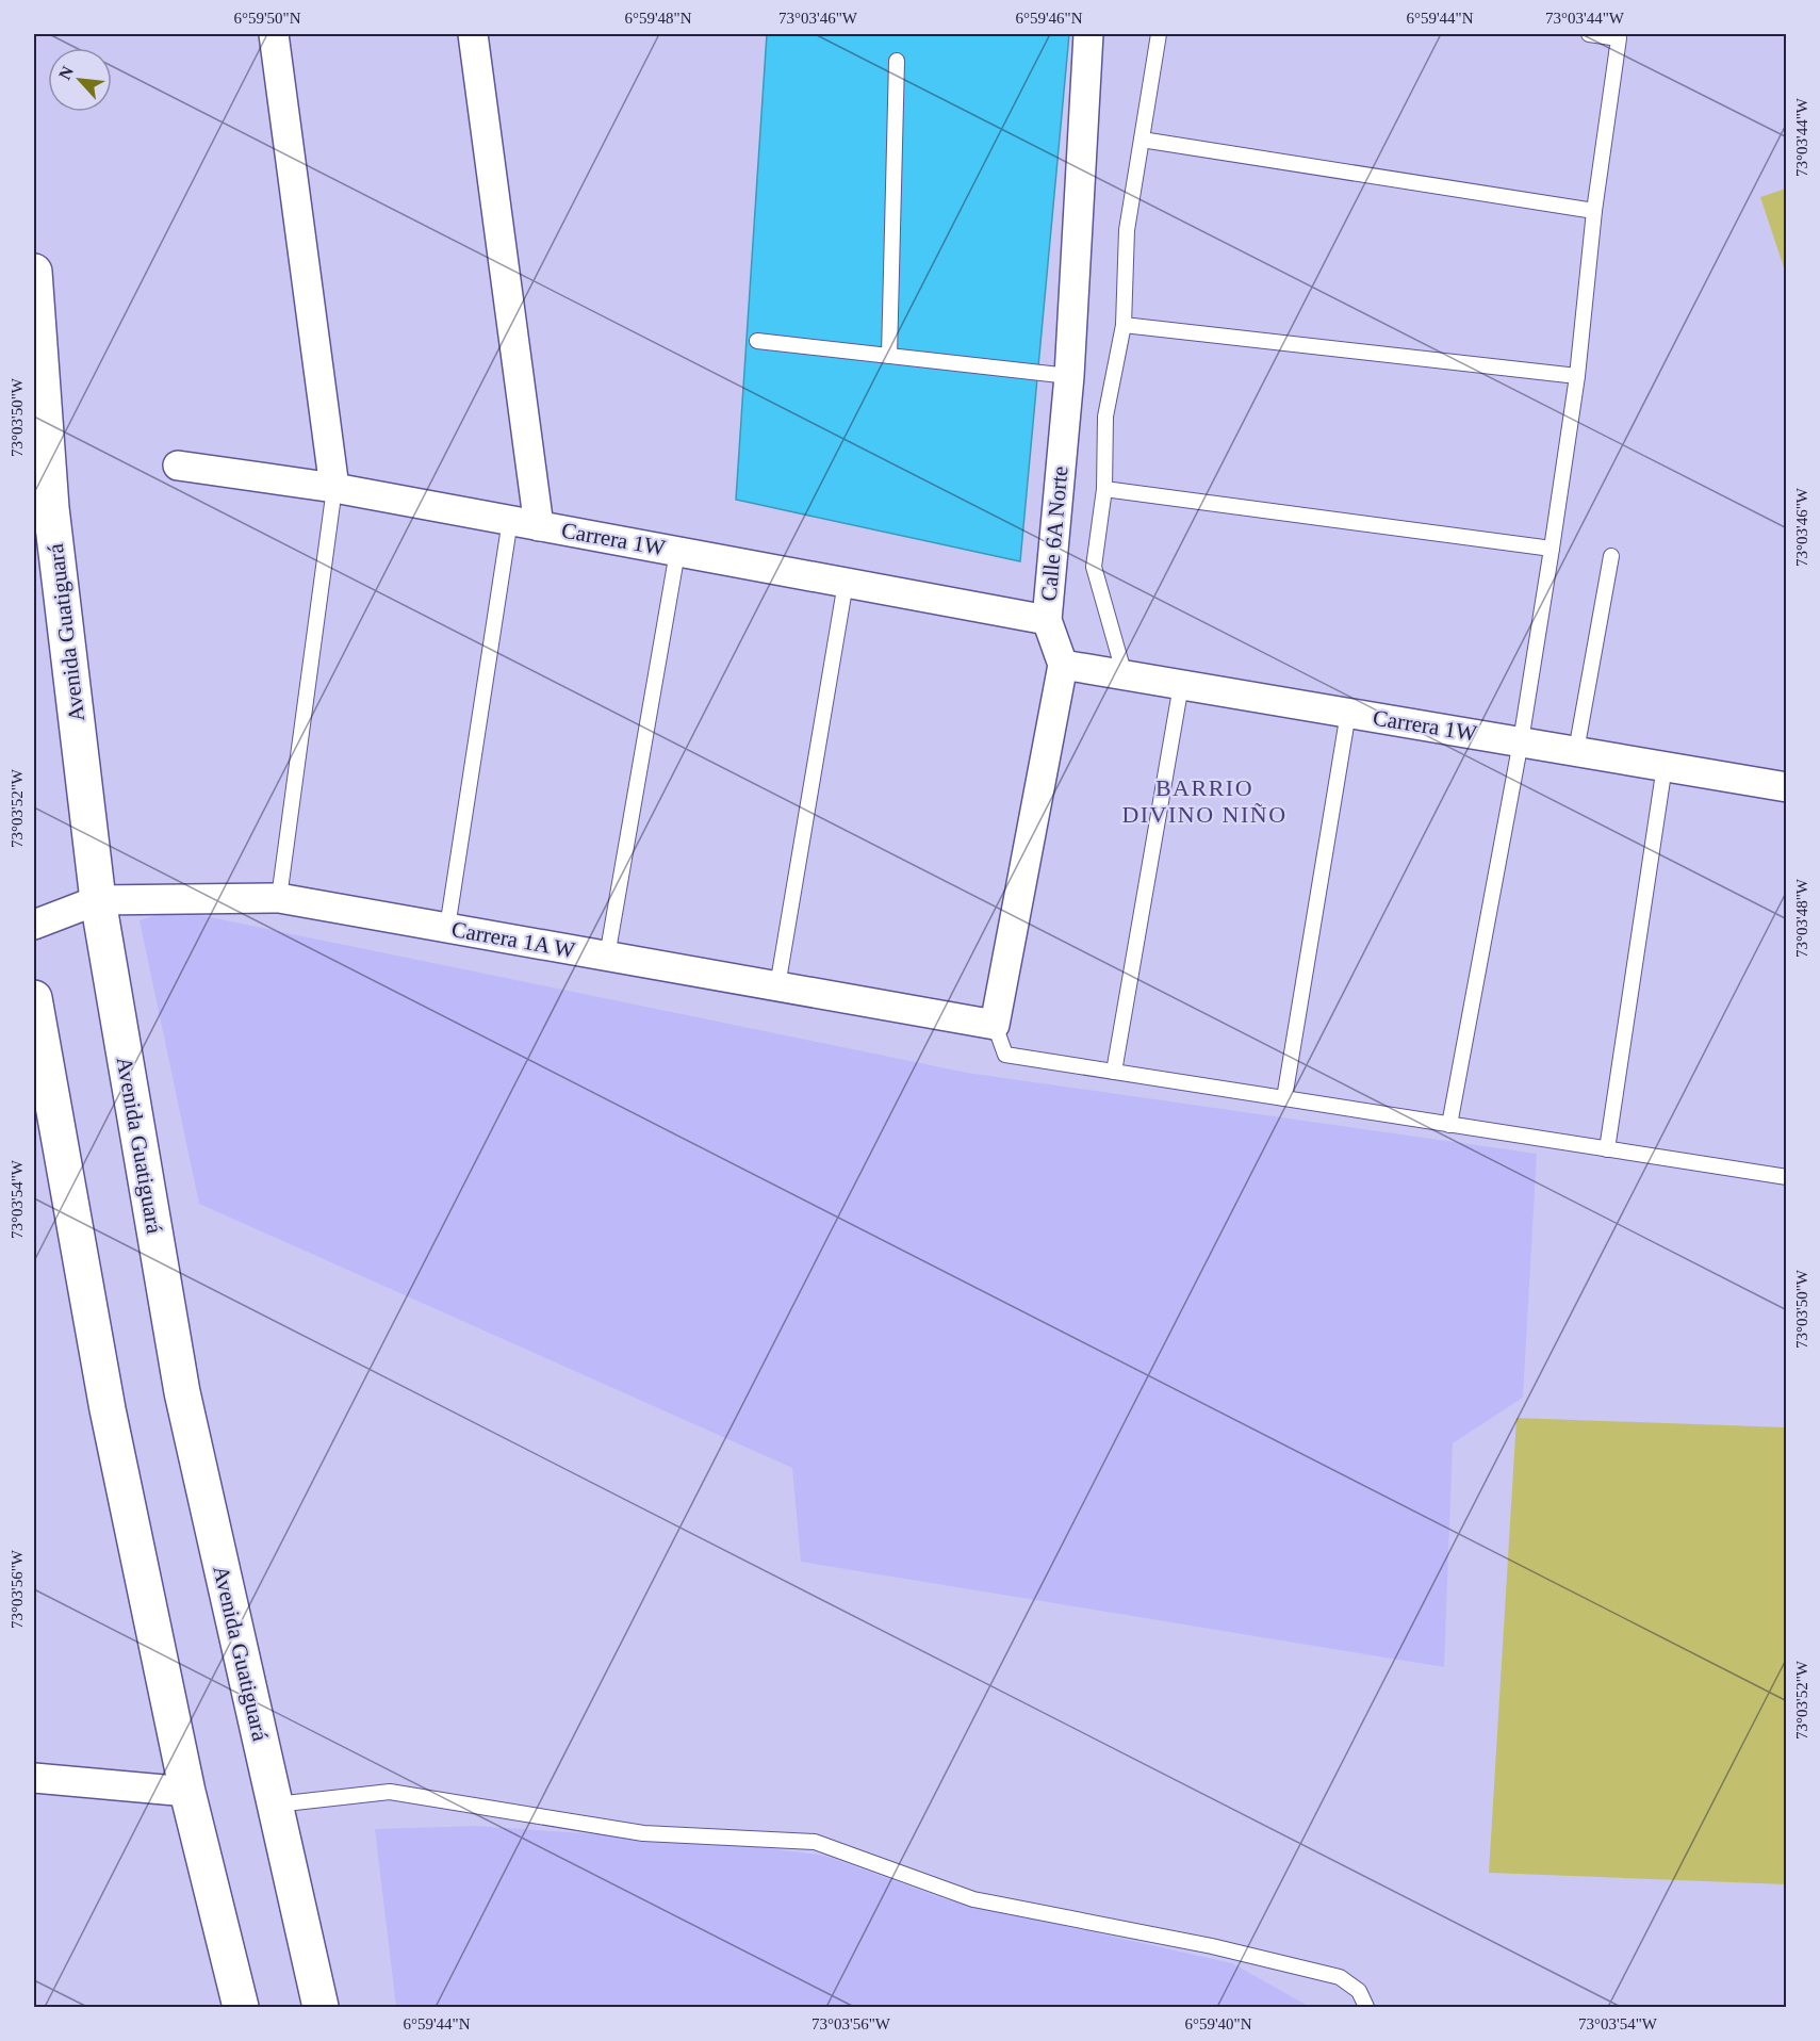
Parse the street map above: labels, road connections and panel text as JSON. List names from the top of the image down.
{
  "streets": {
    "street": [
      "Calle 6A Norte",
      "Carrera 1W",
      "Avenida Guatiguará",
      "Carrera 1A W"
    ]
  },
  "crossings": [
    ["Calle 6A Norte", "Carrera 1W"],
    ["Avenida Guatiguará", "Carrera 1A W"]
  ],
  "districts": ["BARRIO DIVINO NIÑO"],
  "north": "top left",
  "coordinates": [
    "6°59'50\"N",
    "6°59'48\"N",
    "73°03'46\"W",
    "6°59'46\"N",
    "6°59'44\"N",
    "73°03'44\"W",
    "73°03'50\"W",
    "73°03'52\"W",
    "73°03'48\"W",
    "73°03'54\"W",
    "73°03'56\"W",
    "6°59'40\"N"
  ]
}
